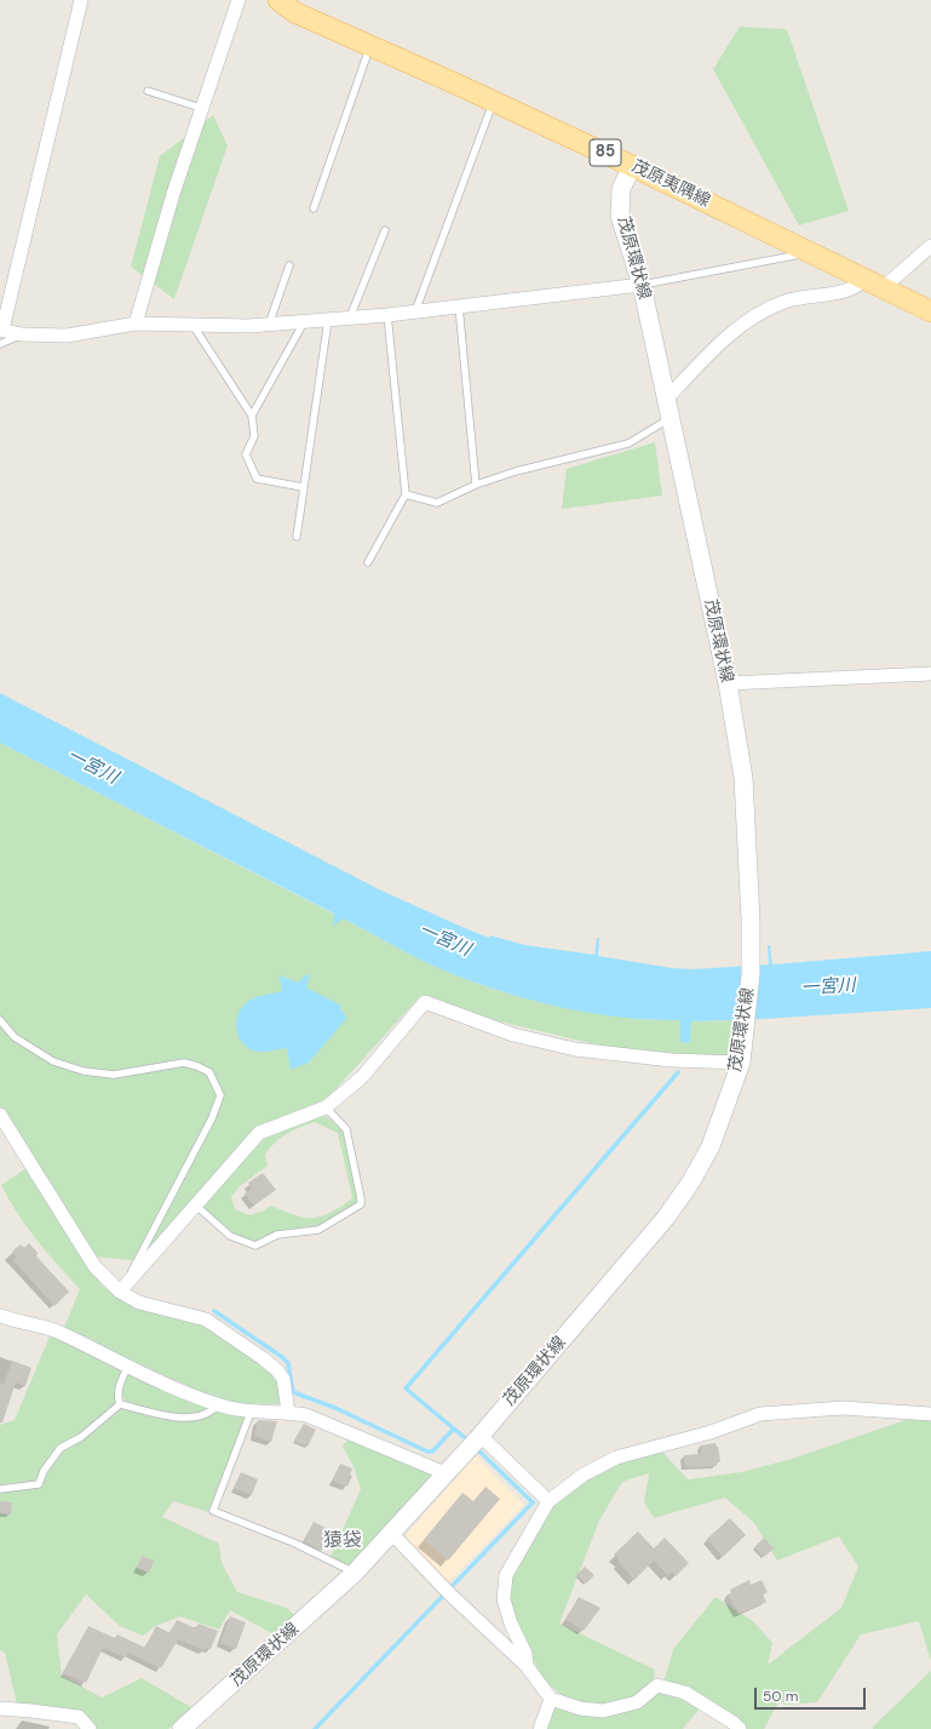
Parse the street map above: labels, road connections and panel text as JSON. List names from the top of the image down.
{
  "streets": {
    "main road": ["85", "茂原夷隅線", "茂原環状線"]
  },
  "crossings": [
    ["茂原夷隅線", "茂原環状線"]
  ],
  "districts": ["猿袋"],
  "water": ["一宮川"],
  "scale_bar": "50 m"
}
